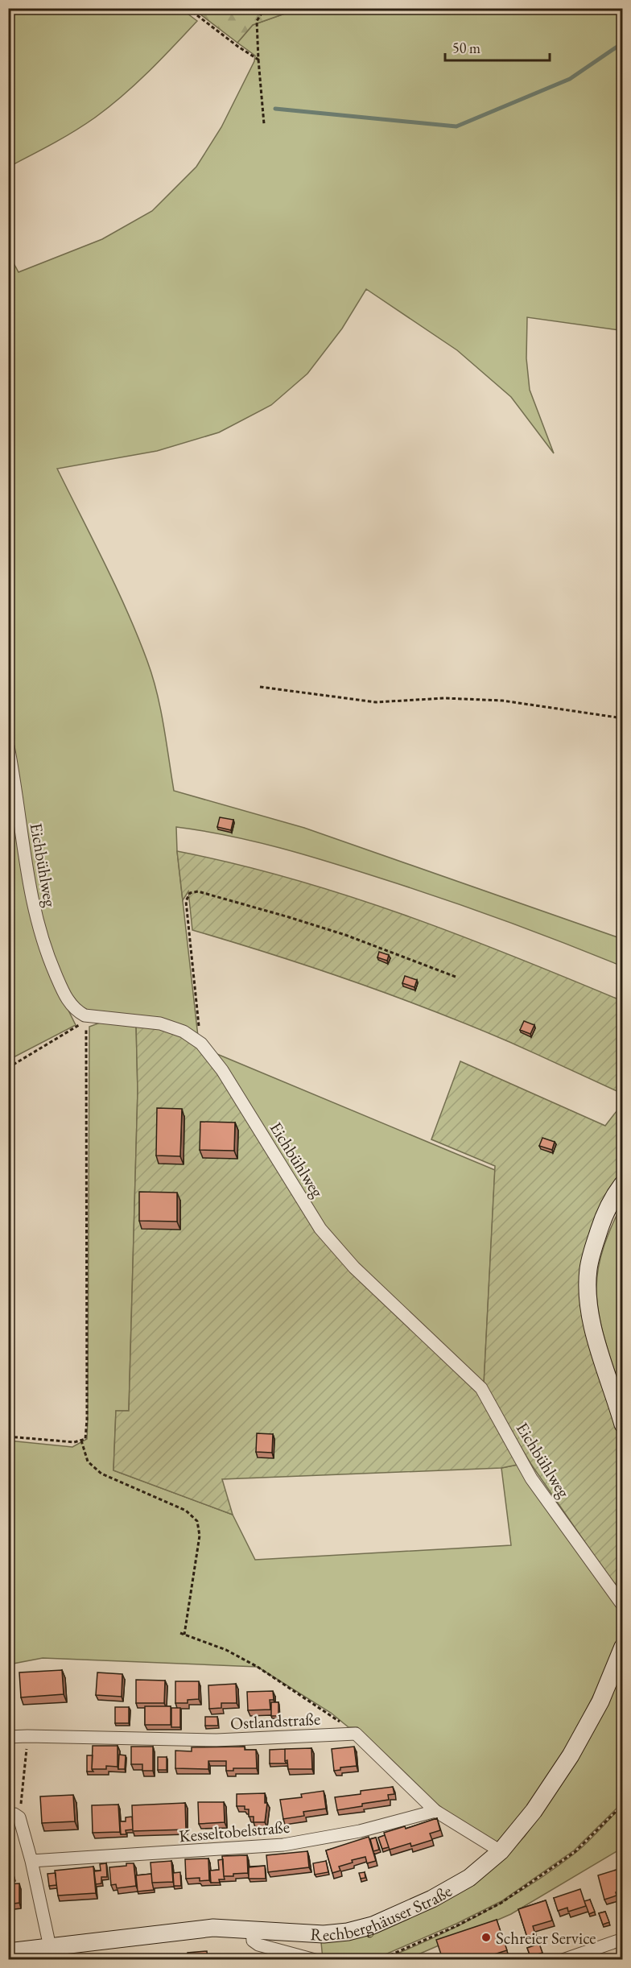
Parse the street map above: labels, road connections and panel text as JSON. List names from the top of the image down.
{
  "streets": {
    "street": [
      "Eichbühlweg",
      "Ostlandstraße",
      "Kesseltobelstraße",
      "Rechberghäuser Straße"
    ]
  },
  "places": ["Schreier Service"],
  "scale_bar": "50 m"
}
